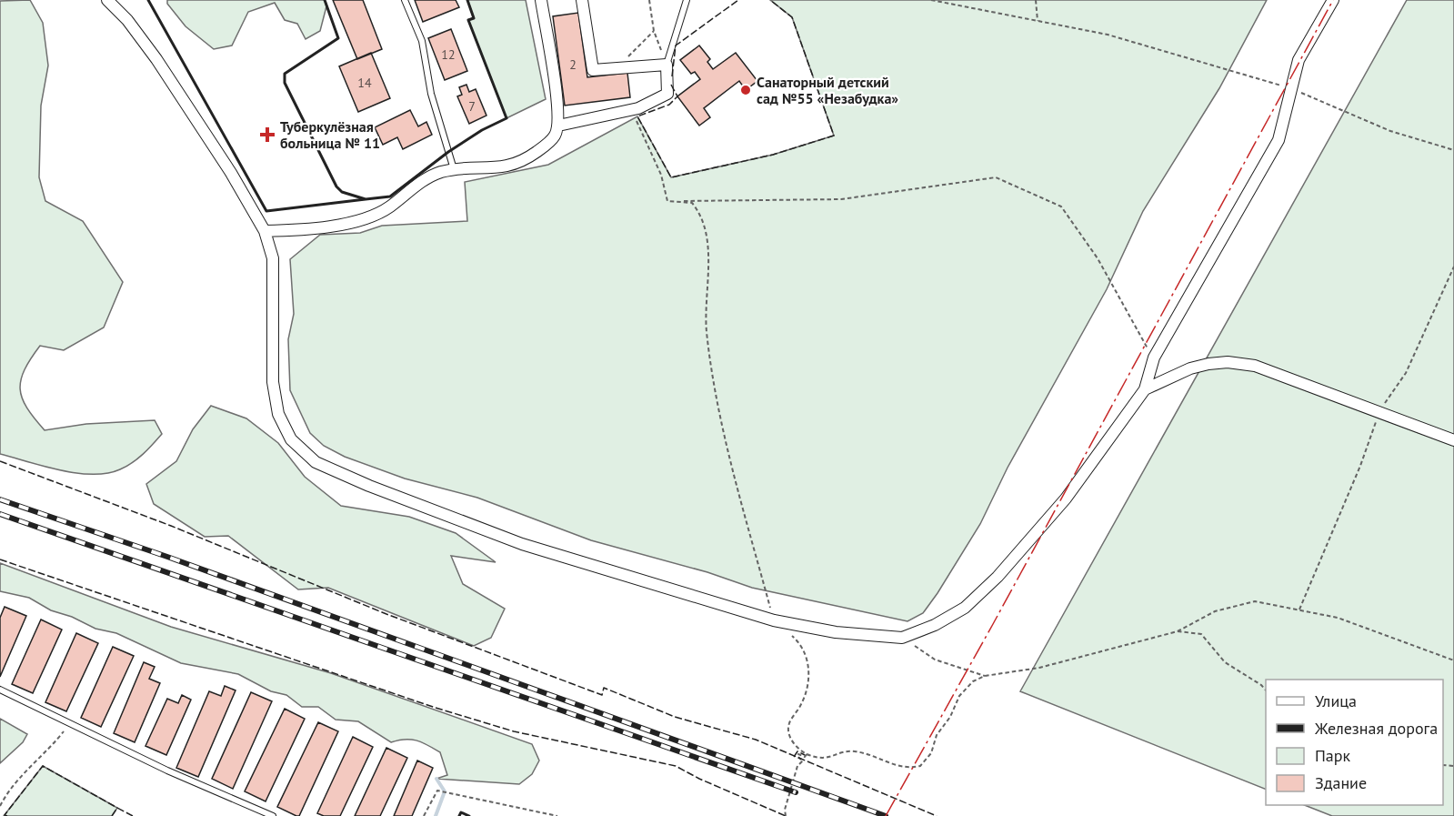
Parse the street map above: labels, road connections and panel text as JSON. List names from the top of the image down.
{
  "places": {
    "other": ["Санаторный детский сад №55 «Незабудка»"],
    "health": ["Туберкулёзная больница № 11"]
  },
  "house_numbers": [
    "12",
    "2",
    "14",
    "7"
  ],
  "legend": [
    "Улица",
    "Железная дорога",
    "Парк",
    "Здание"
  ]
}
